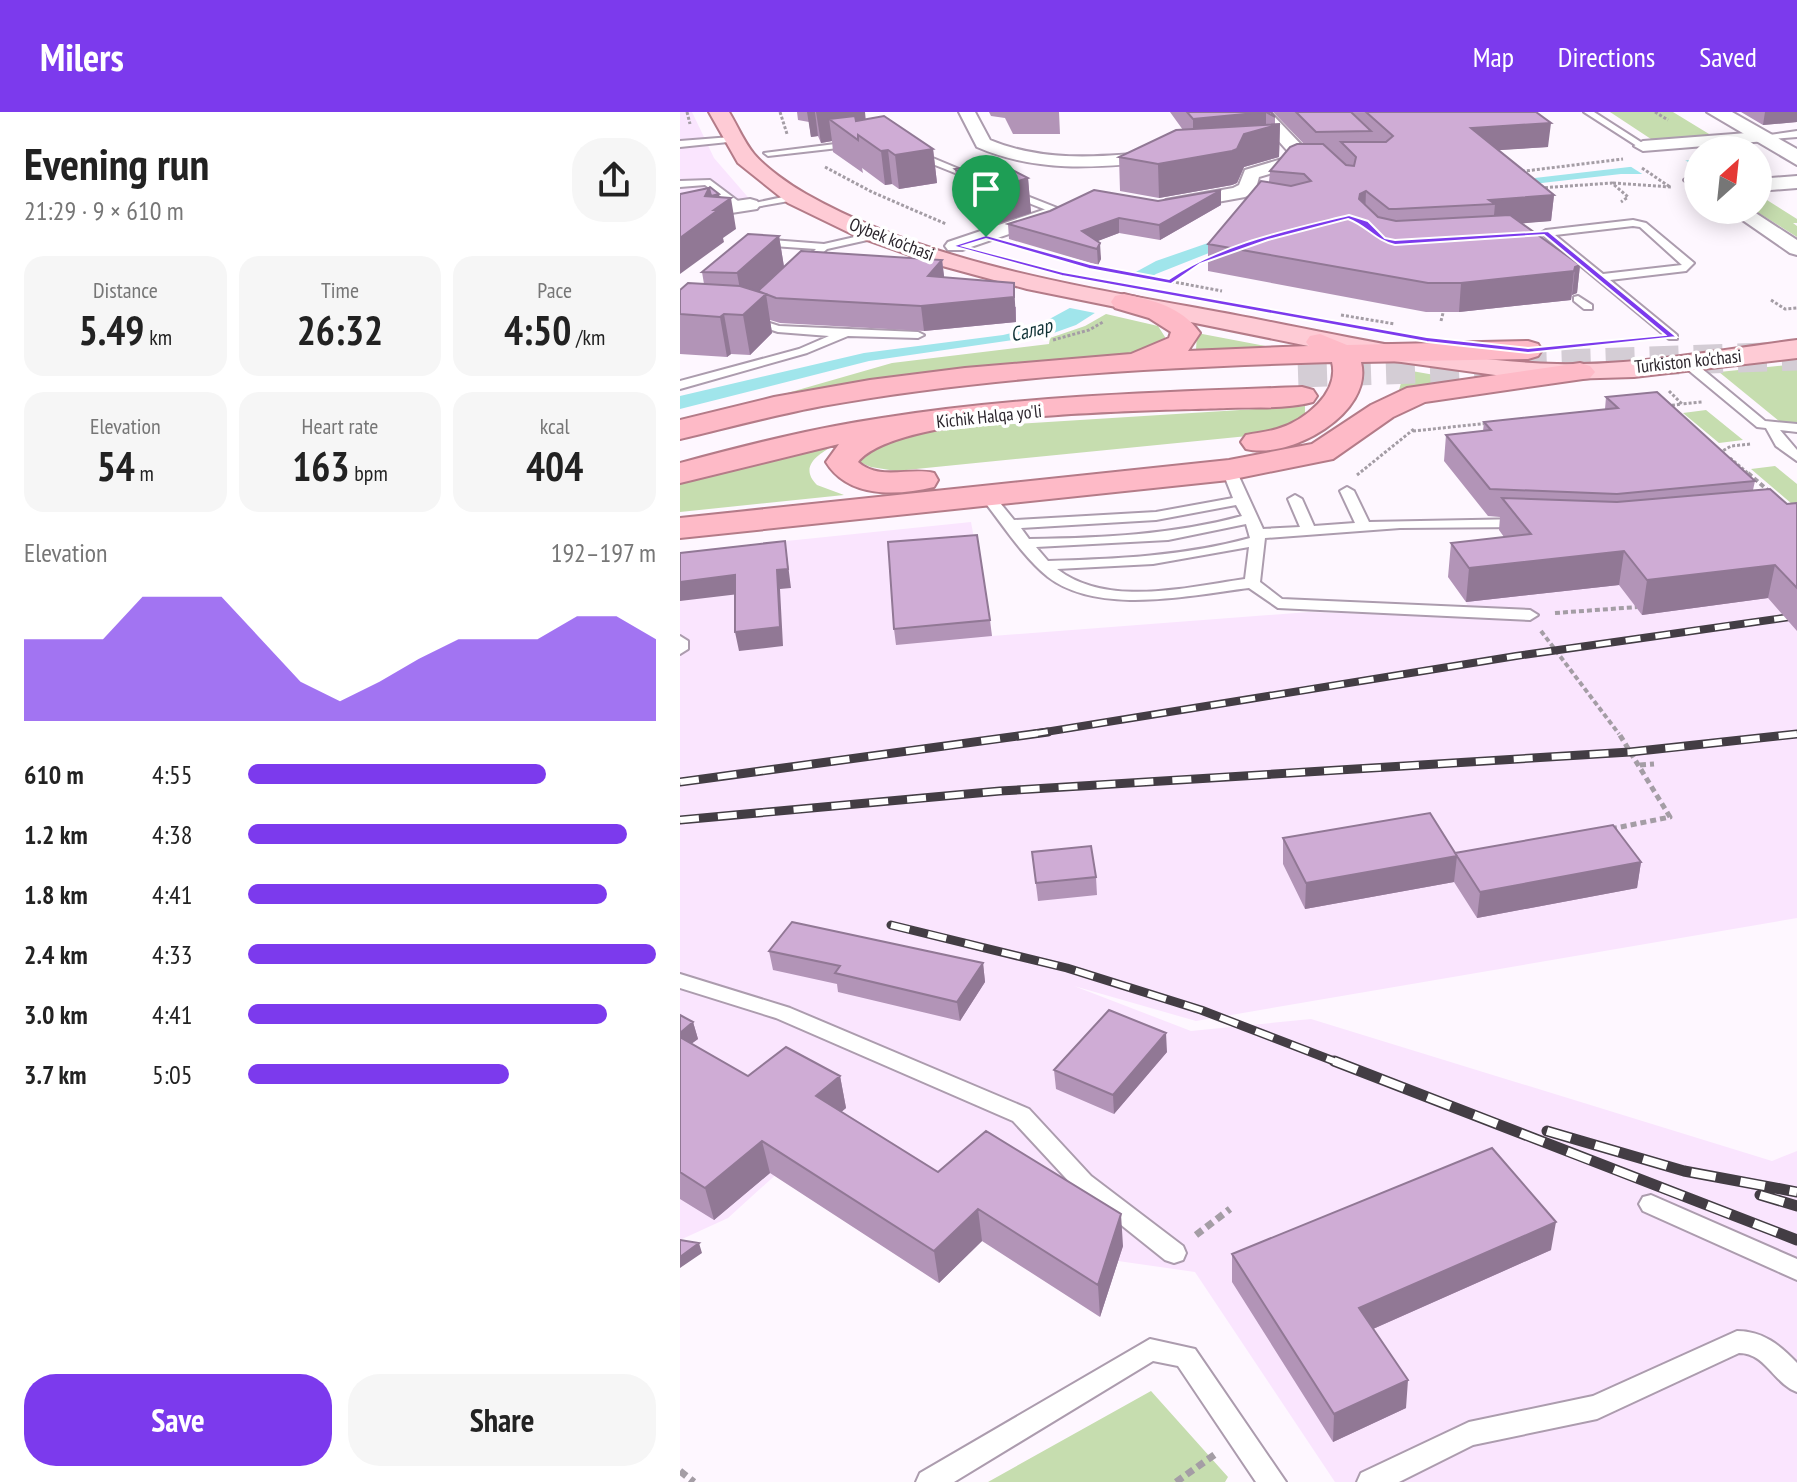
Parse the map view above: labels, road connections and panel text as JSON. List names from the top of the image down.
{
  "streets": {
    "highway": ["Kichik Halqa yo'li"],
    "main road": ["Oybek ko'chasi", "Turkiston ko'chasi"]
  },
  "crossings": [
    ["Oybek ko'chasi", "Turkiston ko'chasi"]
  ],
  "water": ["Салар"],
  "north": "top right",
  "page": {
    "header": "Milers",
    "nav": ["Map", "Directions", "Saved"],
    "heading": ["Evening run", "21:29 · 9 × 610 m"],
    "stats": [
      ["Distance", "5.49 km"],
      ["Time", "26:32"],
      ["Pace", "4:50 /km"],
      ["Elevation", "54 m"],
      ["Heart rate", "163 bpm"],
      ["kcal", "404"]
    ],
    "chart": ["Elevation", "192–197 m"],
    "list": [
      {
        "name": "610 m",
        "note": "4:55"
      },
      {
        "name": "1.2 km",
        "note": "4:38"
      },
      {
        "name": "1.8 km",
        "note": "4:41"
      },
      {
        "name": "2.4 km",
        "note": "4:33"
      },
      {
        "name": "3.0 km",
        "note": "4:41"
      },
      {
        "name": "3.7 km",
        "note": "5:05"
      }
    ],
    "buttons": ["Save", "Share"]
  }
}
